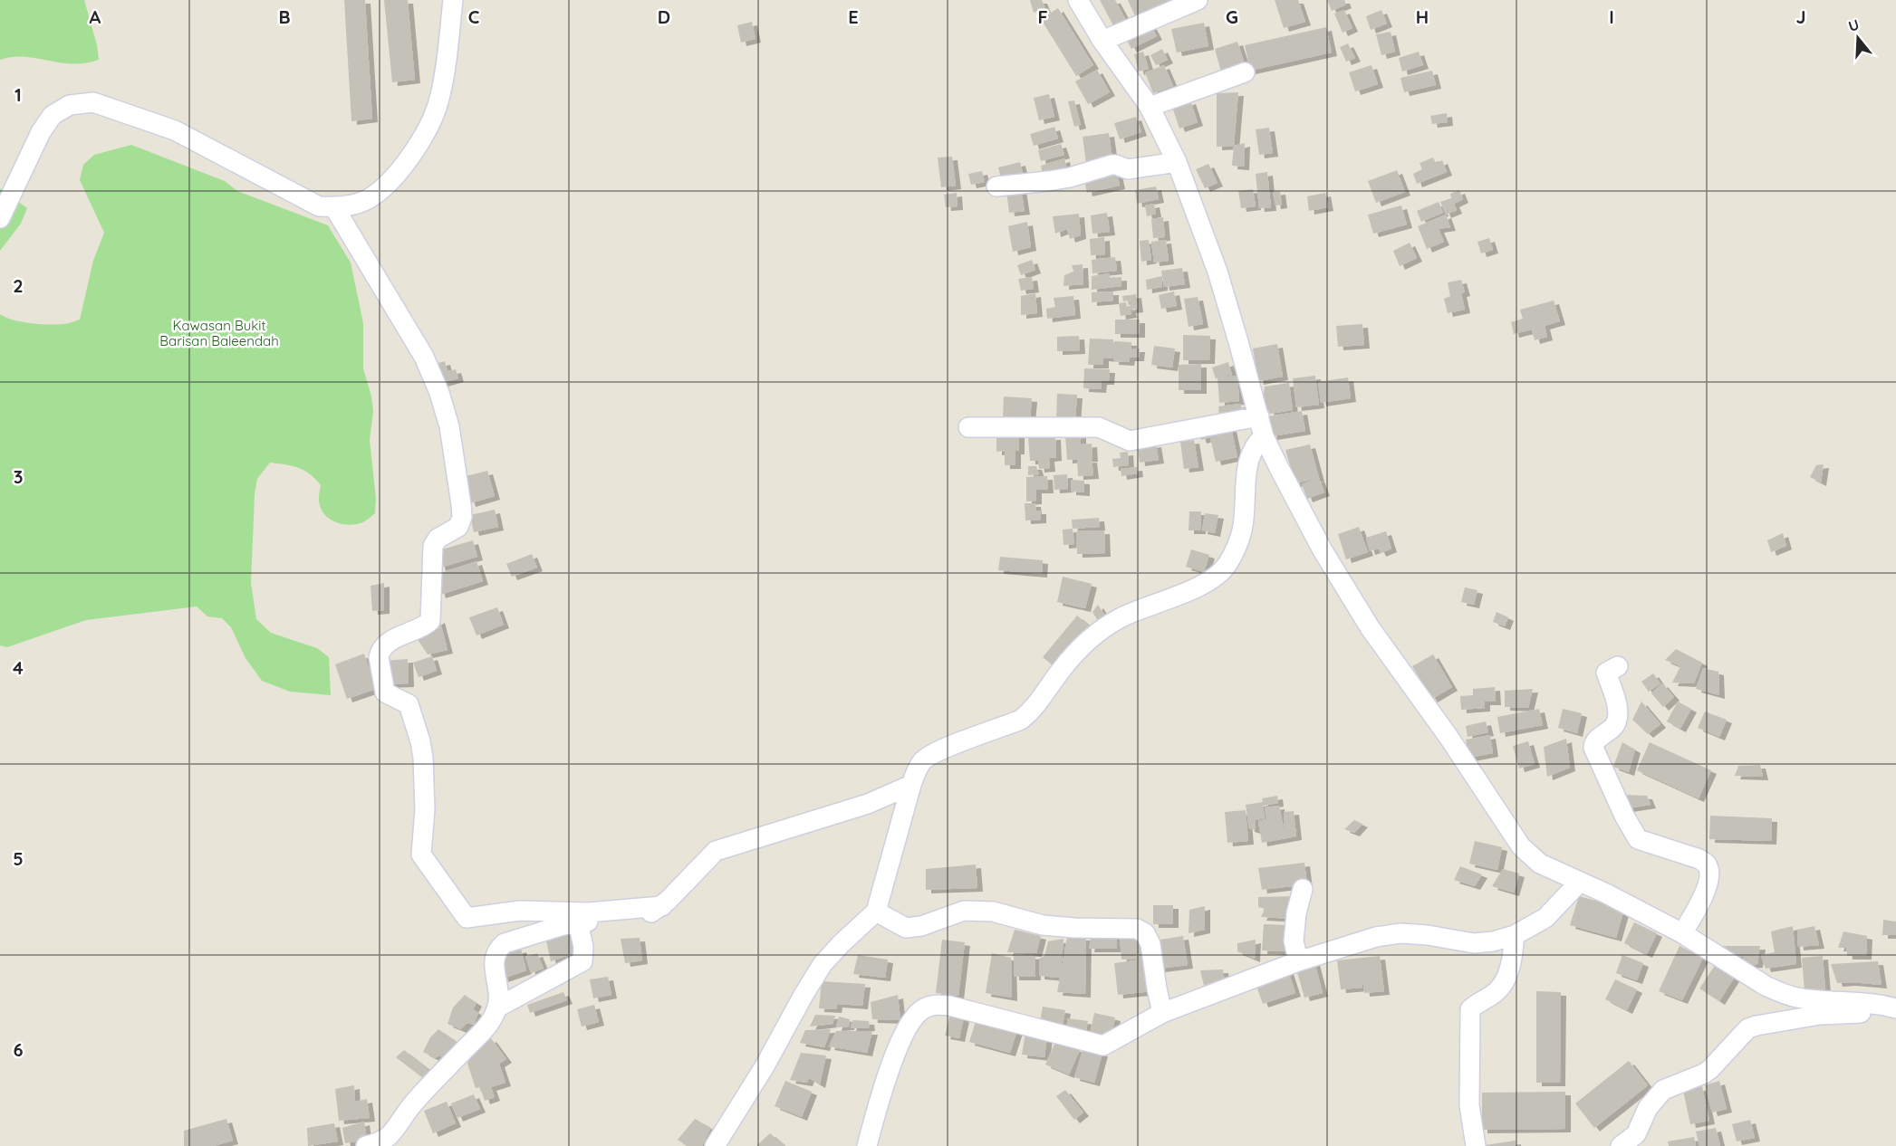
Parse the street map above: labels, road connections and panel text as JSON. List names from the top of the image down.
{
  "parks": ["Kawasan Bukit Barisan Baleendah"],
  "north": "top",
  "grid": {
    "columns": [
      "A",
      "B",
      "C",
      "D",
      "E",
      "F",
      "G",
      "H",
      "I",
      "J"
    ],
    "rows": [
      "1",
      "2",
      "3",
      "4",
      "5",
      "6"
    ]
  }
}
